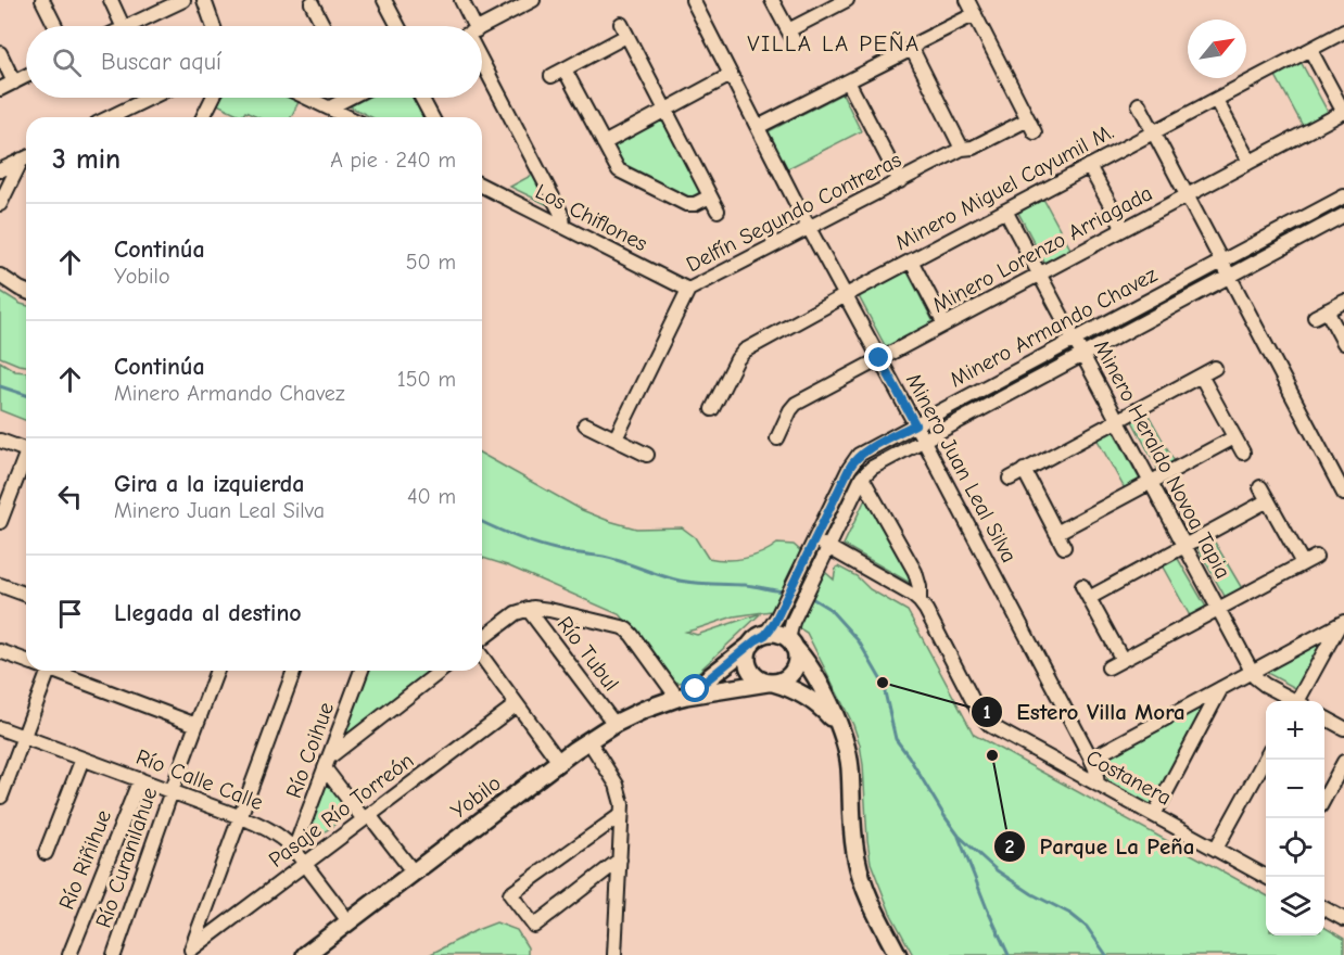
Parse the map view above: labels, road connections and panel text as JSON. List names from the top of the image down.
{
  "streets": {
    "main road": ["Yobilo"],
    "street": [
      "Minero Miguel Cayumil M.",
      "Delfín Segundo Contreras",
      "Los Chiflones",
      "Minero Lorenzo Arriagada",
      "Minero Armando Chavez",
      "Minero Heraldo Novoa Tapia",
      "Minero Juan Leal Silva",
      "Río Tubul",
      "Río Coihue",
      "Costanera",
      "Río Calle Calle",
      "Pasaje Río Torreón",
      "Río Curanilahue",
      "Río Riñihue"
    ]
  },
  "crossings": [
    ["Minero Miguel Cayumil M.", "Minero Heraldo Novoa Tapia"],
    ["Minero Miguel Cayumil M.", "Minero Juan Leal Silva"],
    ["Delfín Segundo Contreras", "Los Chiflones"],
    ["Delfín Segundo Contreras", "Minero Juan Leal Silva"],
    ["Minero Lorenzo Arriagada", "Minero Heraldo Novoa Tapia"],
    ["Minero Lorenzo Arriagada", "Minero Juan Leal Silva"],
    ["Minero Armando Chavez", "Minero Heraldo Novoa Tapia"],
    ["Minero Armando Chavez", "Minero Juan Leal Silva"],
    ["Minero Armando Chavez", "Costanera"],
    ["Minero Armando Chavez", "Yobilo"],
    ["Minero Juan Leal Silva", "Costanera"],
    ["Río Tubul", "Yobilo"],
    ["Río Coihue", "Río Calle Calle"],
    ["Río Calle Calle", "Yobilo"],
    ["Río Calle Calle", "Pasaje Río Torreón"],
    ["Río Calle Calle", "Río Curanilahue"],
    ["Río Calle Calle", "Río Riñihue"]
  ],
  "districts": ["VILLA LA PEÑA"],
  "places": ["Estero Villa Mora", "Parque La Peña"],
  "north": "top right",
  "page": {
    "search": "Buscar aquí",
    "heading": ["3 min", "A pie · 240 m"],
    "list": [
      ["Continúa", "Yobilo", "50 m"],
      ["Continúa", "Minero Armando Chavez", "150 m"],
      ["Gira a la izquierda", "Minero Juan Leal Silva", "40 m"],
      "Llegada al destino"
    ],
    "map_buttons": ["+", "−"]
  }
}
